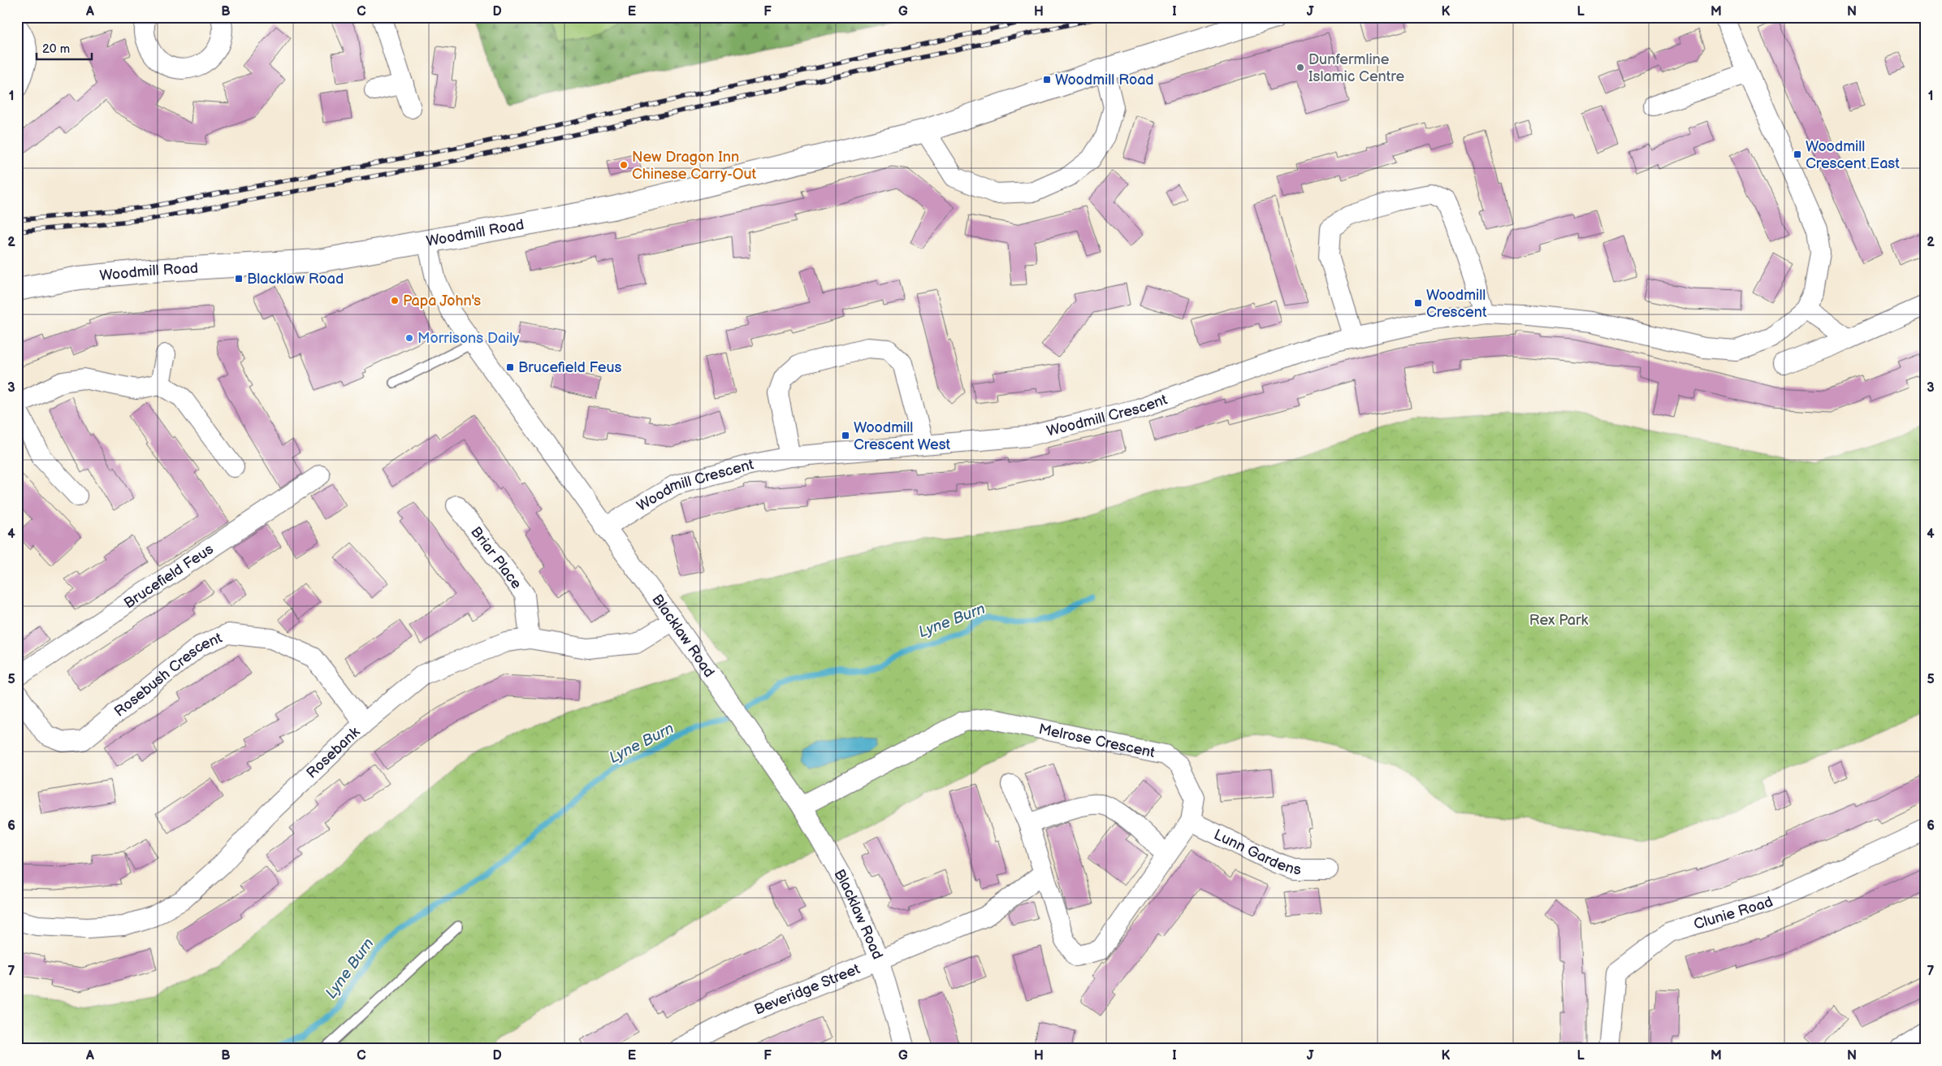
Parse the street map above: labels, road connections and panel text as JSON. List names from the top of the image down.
{
  "streets": {
    "street": [
      "Woodmill Road",
      "Woodmill Crescent",
      "Briar Place",
      "Brucefield Feus",
      "Blacklaw Road",
      "Rosebush Crescent",
      "Melrose Crescent",
      "Rosebank",
      "Lunn Gardens",
      "Clunie Road",
      "Beveridge Street"
    ]
  },
  "crossings": [
    ["Woodmill Road", "Blacklaw Road"],
    ["Woodmill Crescent", "Blacklaw Road"],
    ["Briar Place", "Rosebank"],
    ["Blacklaw Road", "Melrose Crescent"],
    ["Blacklaw Road", "Rosebank"],
    ["Blacklaw Road", "Beveridge Street"],
    ["Rosebush Crescent", "Rosebank"],
    ["Melrose Crescent", "Lunn Gardens"],
    ["Melrose Crescent", "Beveridge Street"]
  ],
  "water": ["Lyne Burn"],
  "parks": ["Rex Park"],
  "places": {
    "other": [
      "Dunfermline Islamic Centre",
      "New Dragon Inn Chinese Carry-Out",
      "Papa John's",
      "Morrisons Daily"
    ],
    "transit": [
      "Woodmill Road",
      "Woodmill Crescent East",
      "Blacklaw Road",
      "Woodmill Crescent",
      "Brucefield Feus",
      "Woodmill Crescent West"
    ]
  },
  "scale_bar": "20 m",
  "grid": {
    "columns": [
      "A",
      "B",
      "C",
      "D",
      "E",
      "F",
      "G",
      "H",
      "I",
      "J",
      "K",
      "L",
      "M",
      "N"
    ],
    "rows": [
      "1",
      "2",
      "3",
      "4",
      "5",
      "6",
      "7"
    ]
  }
}
